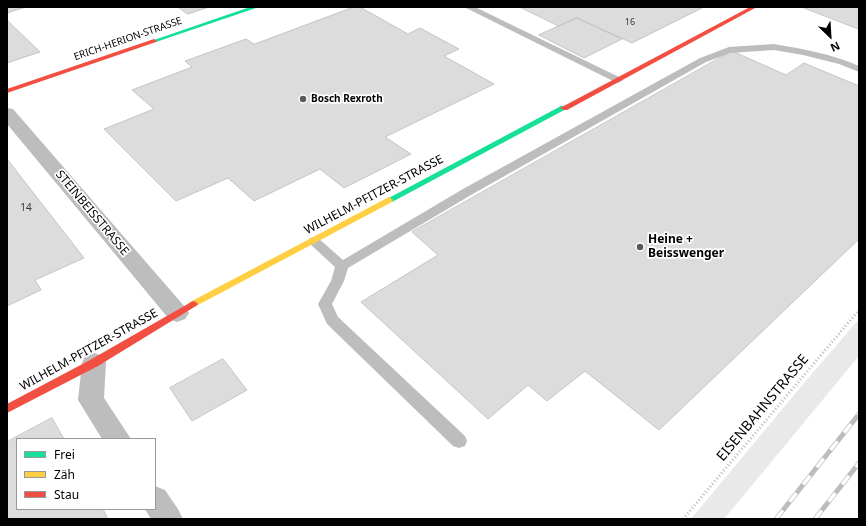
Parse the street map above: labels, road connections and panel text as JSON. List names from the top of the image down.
{
  "streets": {
    "street": ["ERICH-HERION-STRASSE", "WILHELM-PFITZER-STRASSE", "STEINBEISSTRASSE"],
    "path": ["EISENBAHNSTRASSE"]
  },
  "crossings": [
    ["WILHELM-PFITZER-STRASSE", "STEINBEISSTRASSE"]
  ],
  "places": ["Bosch Rexroth", "Heine + Beisswenger"],
  "house_numbers": ["16", "14"],
  "legend": ["Frei", "Zäh", "Stau"],
  "north": "bottom right"
}
